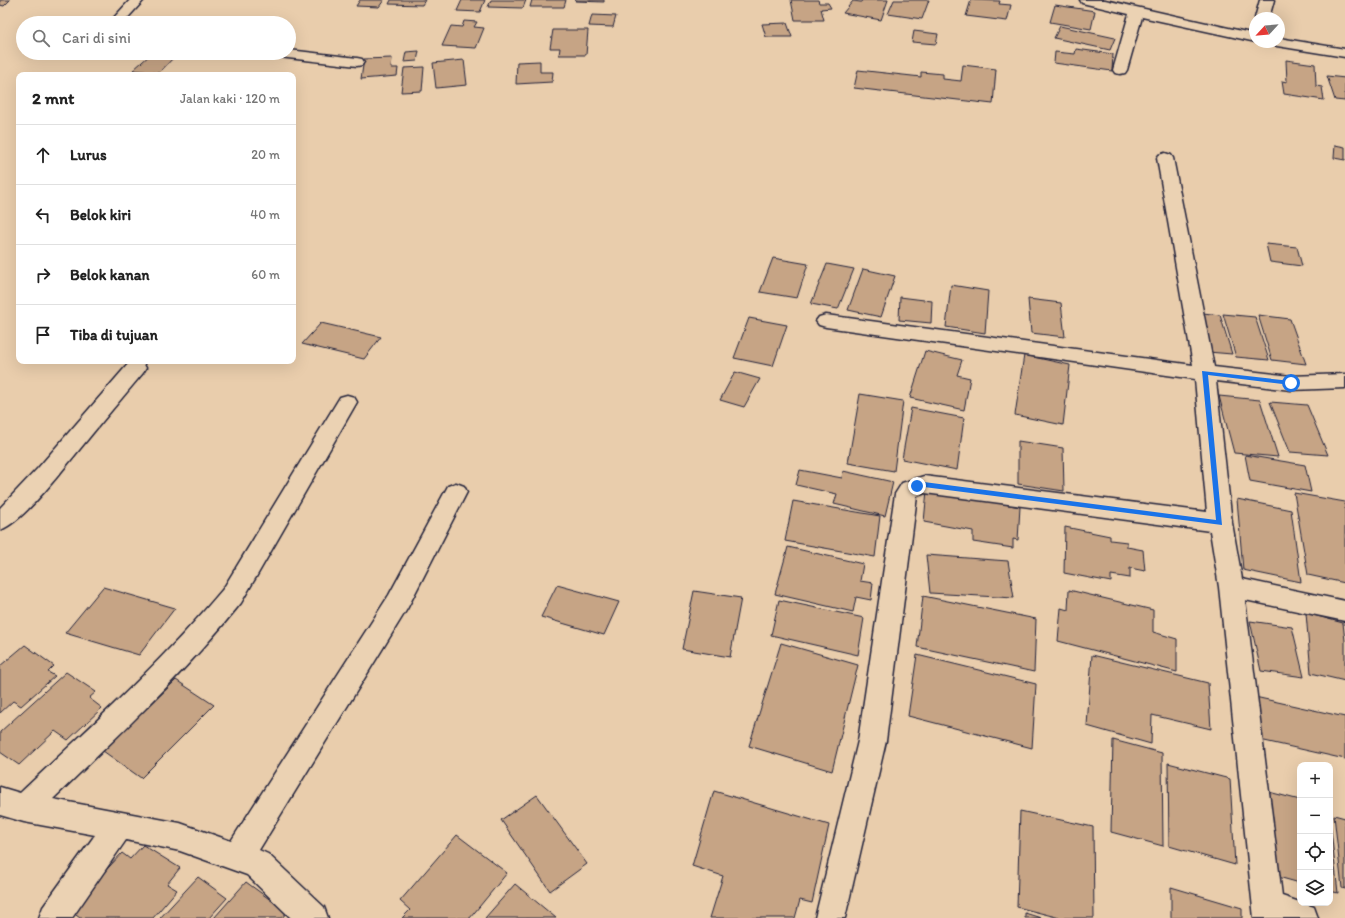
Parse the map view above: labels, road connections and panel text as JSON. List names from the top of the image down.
{
  "north": "bottom left",
  "page": {
    "search": "Cari di sini",
    "heading": ["2 mnt", "Jalan kaki · 120 m"],
    "list": [
      ["Lurus", "20 m"],
      ["Belok kiri", "40 m"],
      ["Belok kanan", "60 m"],
      "Tiba di tujuan"
    ],
    "map_buttons": ["+", "−"]
  }
}
